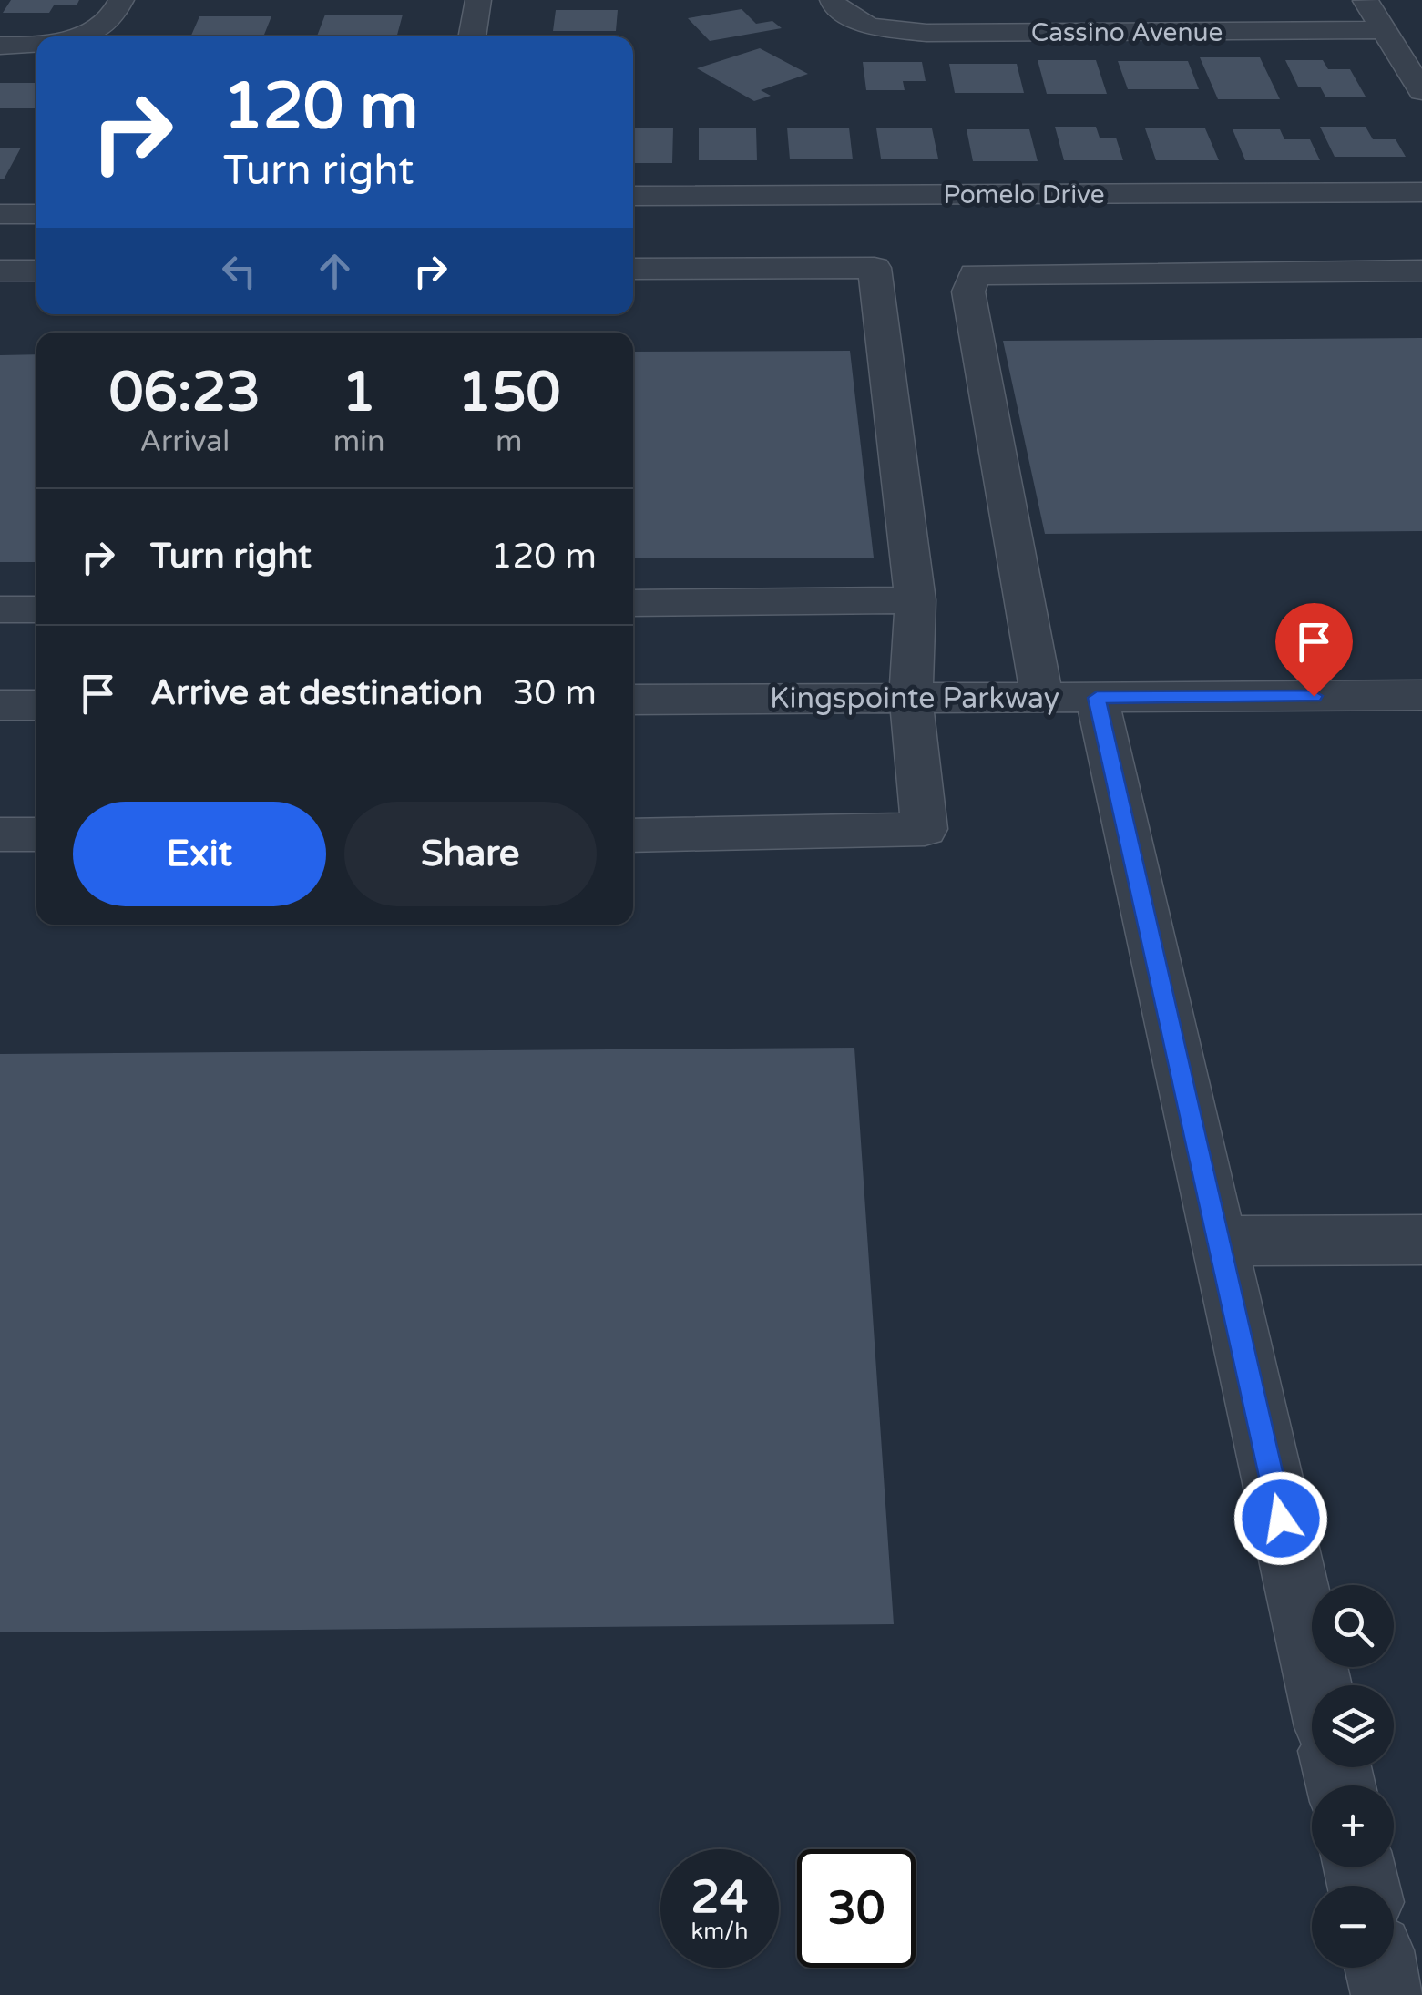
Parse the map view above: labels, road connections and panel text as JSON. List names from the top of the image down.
{
  "streets": {
    "street": ["Cassino Avenue", "Pomelo Drive", "Kingspointe Parkway"]
  },
  "page": {
    "turn": ["120 m", "Turn right"],
    "eta": [
      "06:23",
      "Arrival",
      "1",
      "min",
      "150",
      "m"
    ],
    "list": [
      {
        "name": "Turn right",
        "value": "120 m"
      },
      {
        "name": "Arrive at destination",
        "value": "30 m"
      }
    ],
    "buttons": ["Exit", "Share"],
    "map_buttons": ["+", "−"],
    "speed": "24 km/h",
    "limit": "30"
  }
}
